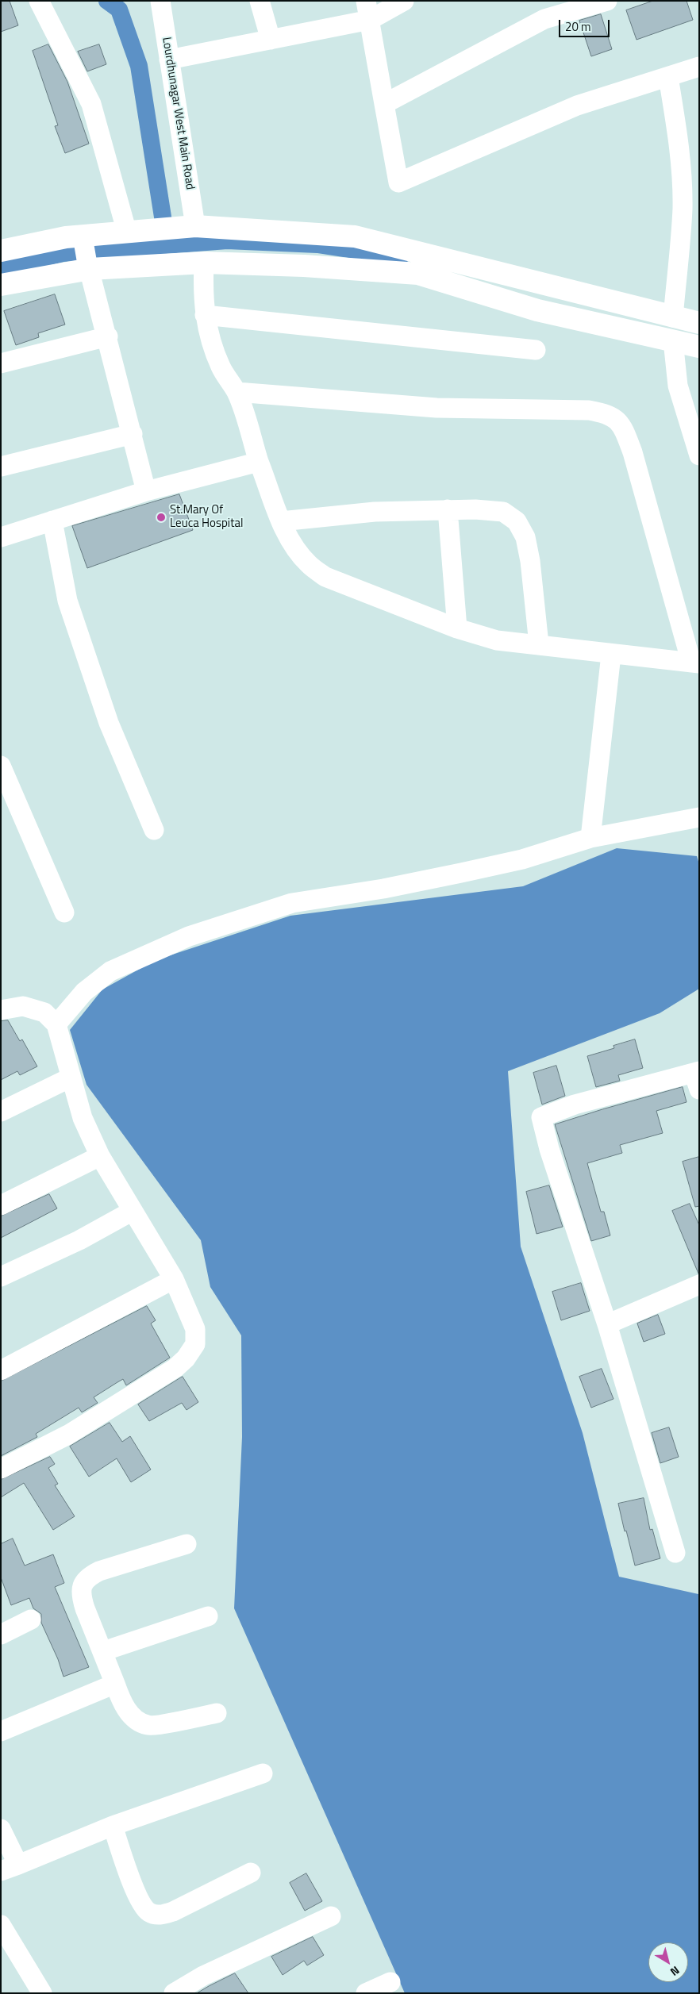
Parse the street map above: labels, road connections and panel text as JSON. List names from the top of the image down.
{
  "streets": {
    "street": ["Lourdhunagar West Main Road"]
  },
  "places": ["St.Mary Of Leuca Hospital"],
  "scale_bar": "20 m",
  "north": "bottom right"
}
